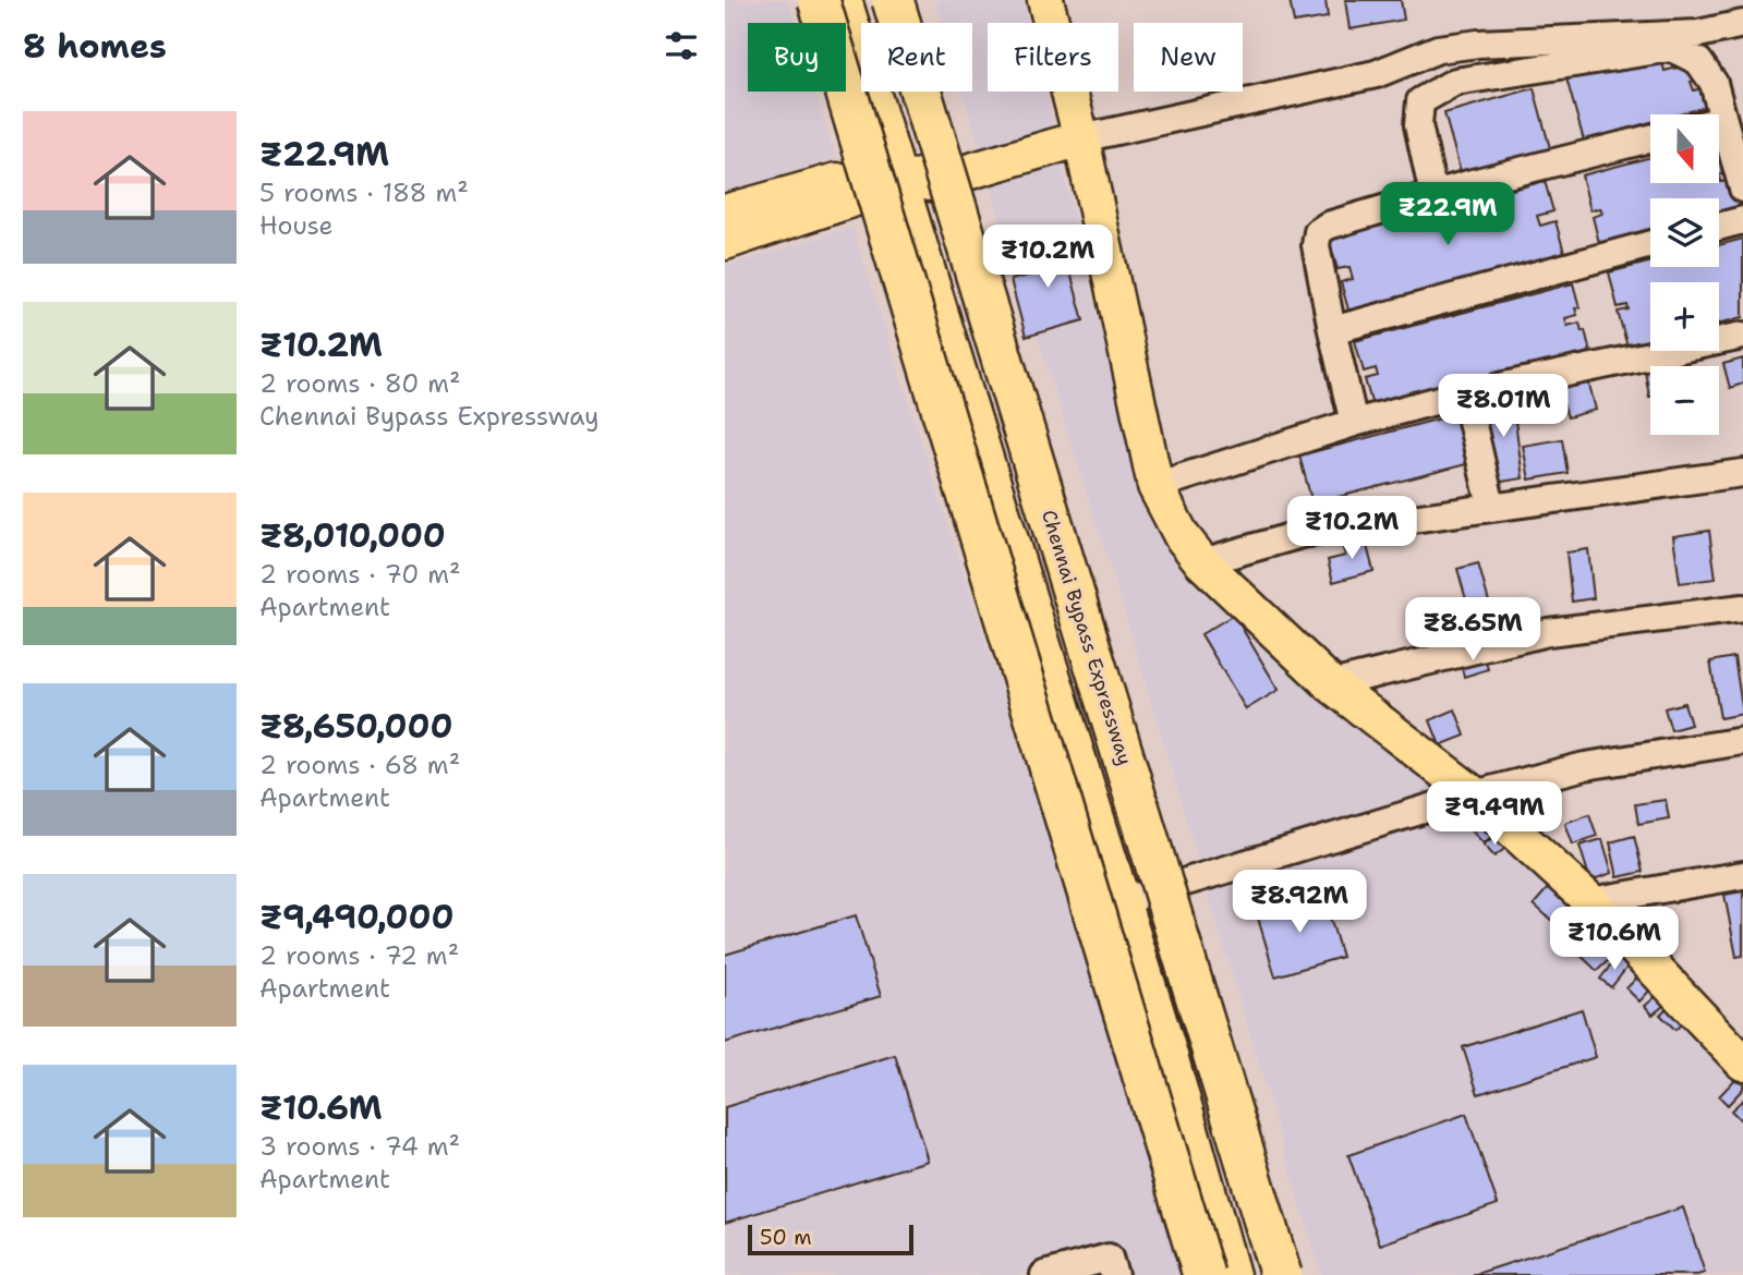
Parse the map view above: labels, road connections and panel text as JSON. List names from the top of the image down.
{
  "streets": {
    "highway": ["Chennai Bypass Expressway"]
  },
  "scale_bar": "50 m",
  "north": "bottom",
  "page": {
    "heading": "8 homes",
    "chip": [
      "Buy",
      "Rent",
      "Filters",
      "New"
    ],
    "list": [
      {
        "name": "₹22.9M",
        "note": "5 rooms · 188 m² · House"
      },
      {
        "name": "₹10.2M",
        "note": "2 rooms · 80 m² · Chennai Bypass Expressway"
      },
      {
        "name": "₹8,010,000",
        "note": "2 rooms · 70 m² · Apartment"
      },
      {
        "name": "₹8,650,000",
        "note": "2 rooms · 68 m² · Apartment"
      },
      {
        "name": "₹9,490,000",
        "note": "2 rooms · 72 m² · Apartment"
      },
      {
        "name": "₹10.6M",
        "note": "3 rooms · 74 m² · Apartment"
      }
    ],
    "map_buttons": ["+", "−"],
    "price": [
      "₹22.9M",
      "₹10.2M",
      "₹8.01M",
      "₹10.2M",
      "₹8.65M",
      "₹9.49M",
      "₹8.92M",
      "₹10.6M"
    ],
    "scale": "50 m"
  }
}
